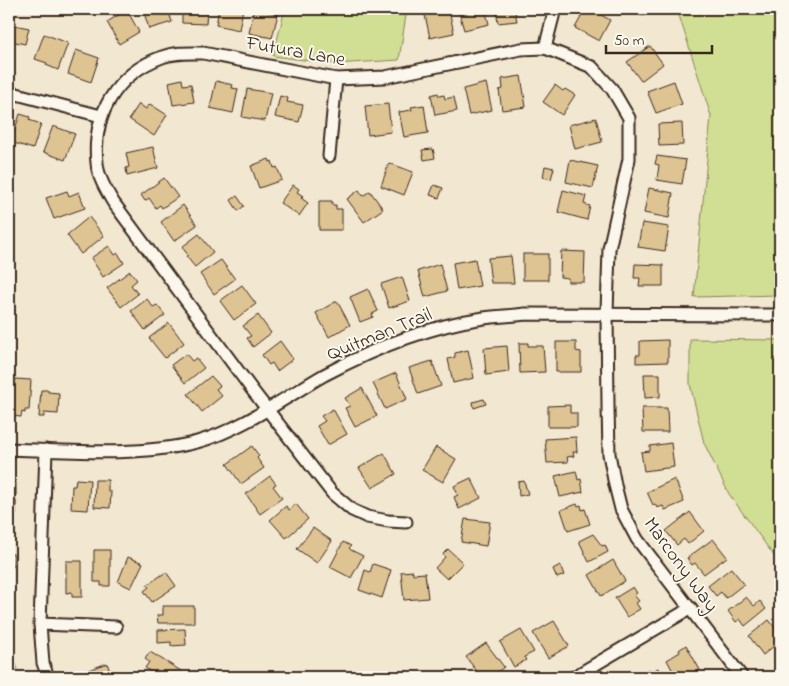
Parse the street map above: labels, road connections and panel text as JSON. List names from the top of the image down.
{
  "streets": {
    "street": ["Futura Lane", "Quitman Trail", "Marcony Way"]
  },
  "crossings": [
    ["Futura Lane", "Quitman Trail"],
    ["Futura Lane", "Marcony Way"],
    ["Quitman Trail", "Marcony Way"]
  ],
  "scale_bar": "50 m"
}
